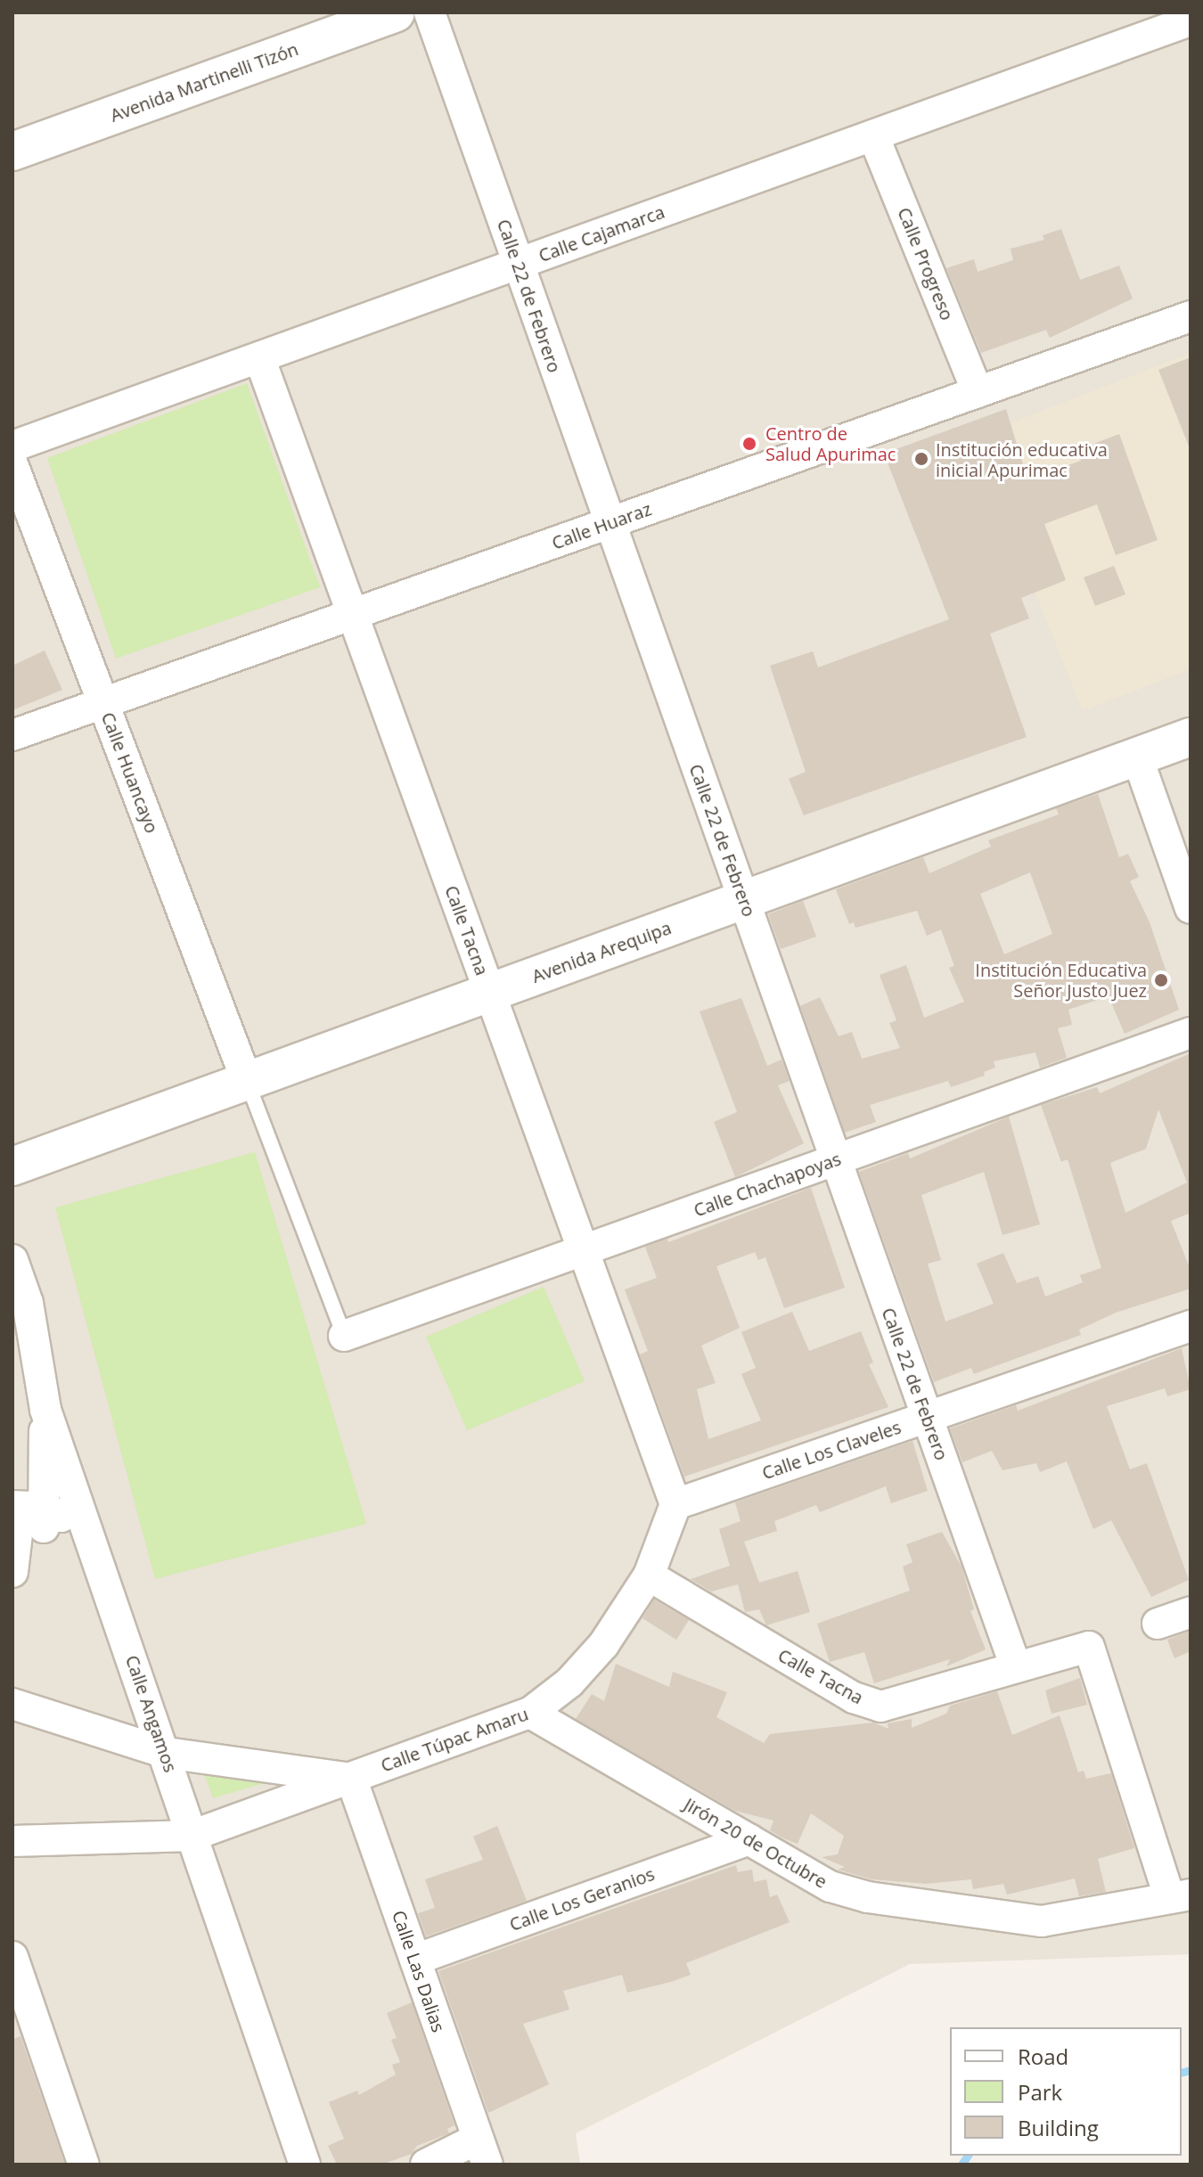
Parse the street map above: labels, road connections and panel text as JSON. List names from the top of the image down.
{
  "streets": {
    "street": [
      "Avenida Martinelli Tizón",
      "Calle Cajamarca",
      "Calle Progreso",
      "Calle 22 de Febrero",
      "Calle Huaraz",
      "Calle Huancayo",
      "Calle Tacna",
      "Avenida Arequipa",
      "Calle Chachapoyas",
      "Calle Los Claveles",
      "Calle Angamos",
      "Calle Túpac Amaru",
      "Jirón 20 de Octubre",
      "Calle Los Geranios",
      "Calle Las Dalias"
    ]
  },
  "crossings": [
    ["Calle Cajamarca", "Calle Progreso"],
    ["Calle Cajamarca", "Calle 22 de Febrero"],
    ["Calle Cajamarca", "Calle Tacna"],
    ["Calle Progreso", "Calle Huaraz"],
    ["Calle 22 de Febrero", "Calle Huaraz"],
    ["Calle 22 de Febrero", "Calle Tacna"],
    ["Calle 22 de Febrero", "Avenida Arequipa"],
    ["Calle 22 de Febrero", "Calle Chachapoyas"],
    ["Calle 22 de Febrero", "Calle Los Claveles"],
    ["Calle Huaraz", "Calle Huancayo"],
    ["Calle Huaraz", "Calle Tacna"],
    ["Calle Huancayo", "Avenida Arequipa"],
    ["Calle Tacna", "Avenida Arequipa"],
    ["Calle Tacna", "Calle Chachapoyas"],
    ["Calle Tacna", "Calle Los Claveles"],
    ["Calle Tacna", "Calle Túpac Amaru"],
    ["Calle Tacna", "Jirón 20 de Octubre"],
    ["Calle Los Claveles", "Calle Túpac Amaru"],
    ["Calle Angamos", "Calle Túpac Amaru"],
    ["Calle Túpac Amaru", "Jirón 20 de Octubre"],
    ["Calle Túpac Amaru", "Calle Las Dalias"],
    ["Jirón 20 de Octubre", "Calle Los Geranios"],
    ["Calle Los Geranios", "Calle Las Dalias"]
  ],
  "places": ["Centro de Salud Apurimac", "Institución educativa inicial Apurimac", "Institución Educativa Señor Justo Juez"],
  "legend": ["Road", "Park", "Building"]
}
